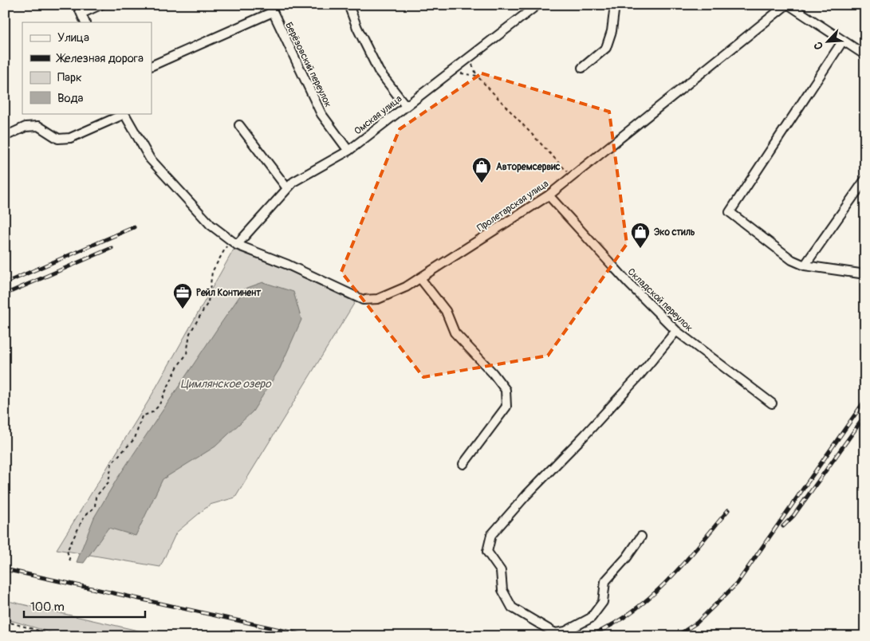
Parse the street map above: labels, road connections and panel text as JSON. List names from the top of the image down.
{
  "streets": {
    "street": [
      "Берёзовский переулок",
      "Омская улица",
      "Пролетарская улица",
      "Складской переулок"
    ]
  },
  "crossings": [
    ["Берёзовский переулок", "Омская улица"],
    ["Омская улица", "Пролетарская улица"],
    ["Пролетарская улица", "Складской переулок"]
  ],
  "water": ["Цимлянское озеро"],
  "places": {
    "shop": ["Авторемсервис", "Эко стиль"],
    "office": ["Рейл Континент"]
  },
  "legend": [
    "Улица",
    "Железная дорога",
    "Парк",
    "Вода"
  ],
  "scale_bar": "100 m",
  "north": "bottom left"
}
